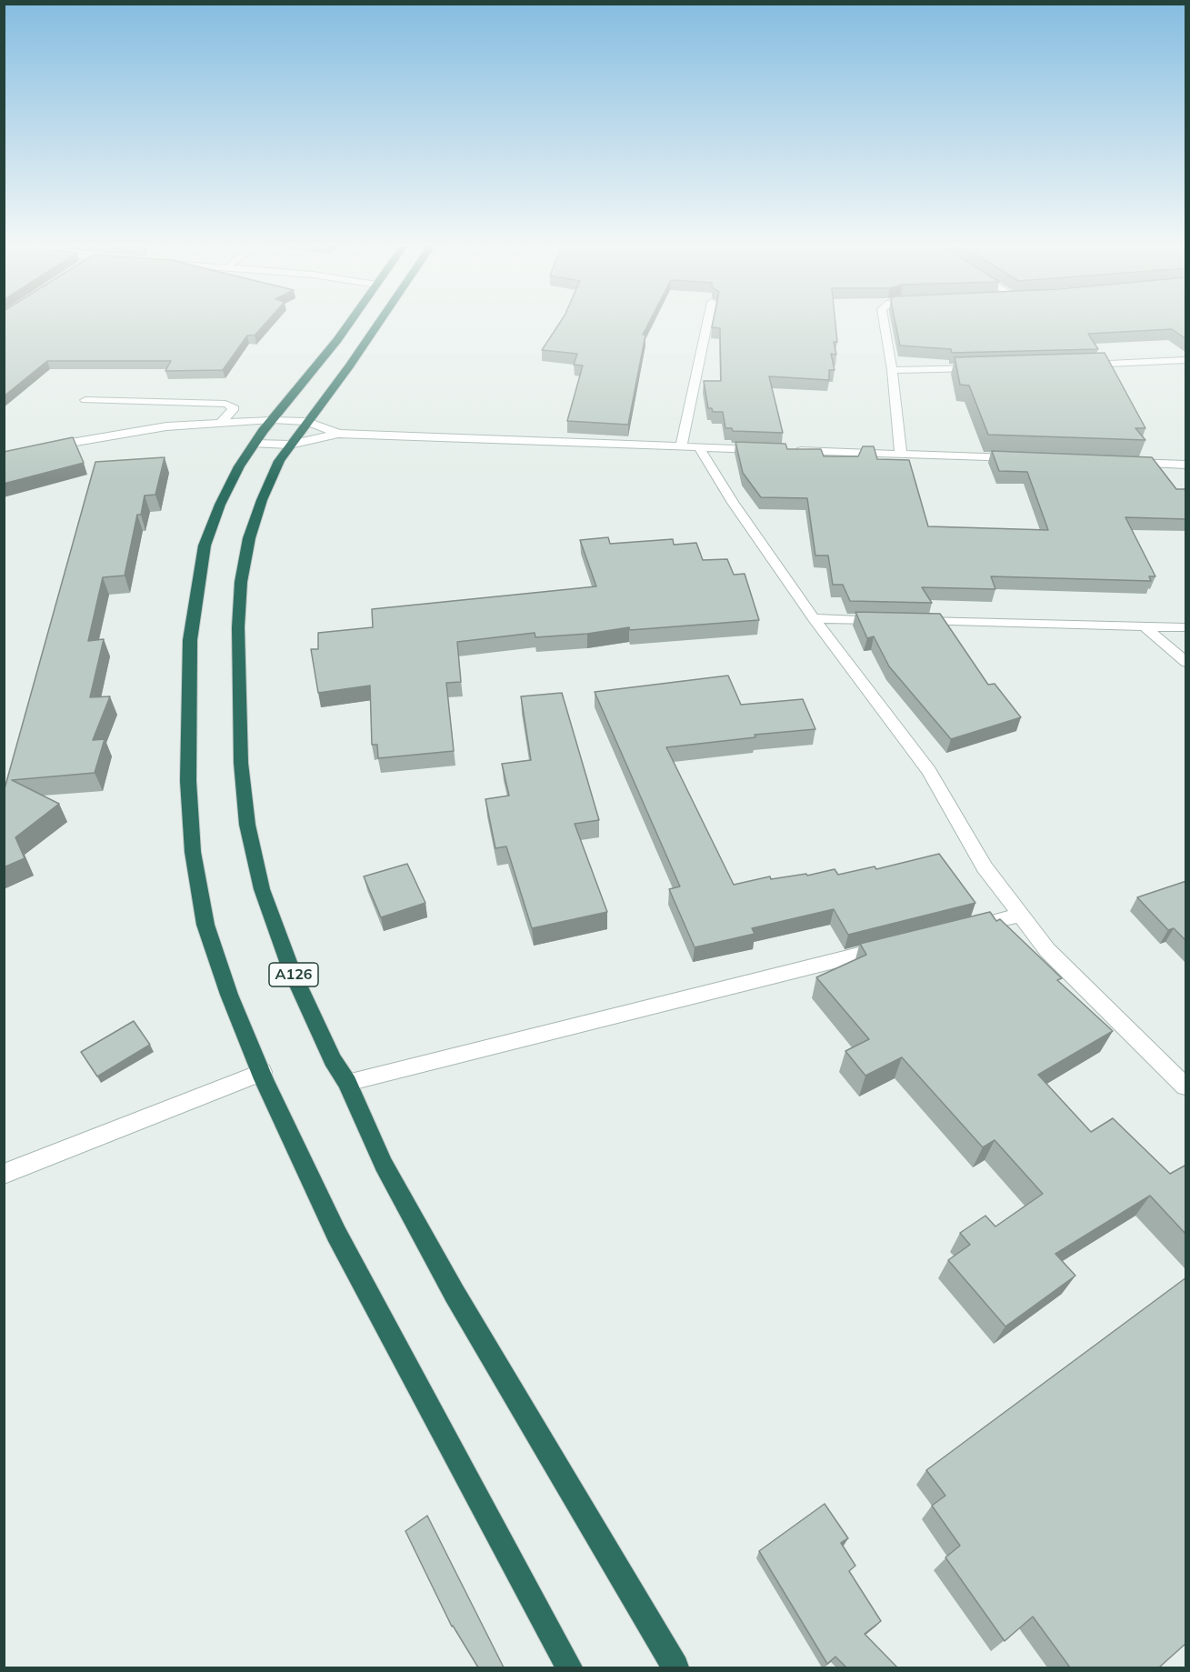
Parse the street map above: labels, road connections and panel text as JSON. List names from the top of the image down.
{
  "streets": {
    "highway": ["A126"]
  }
}
